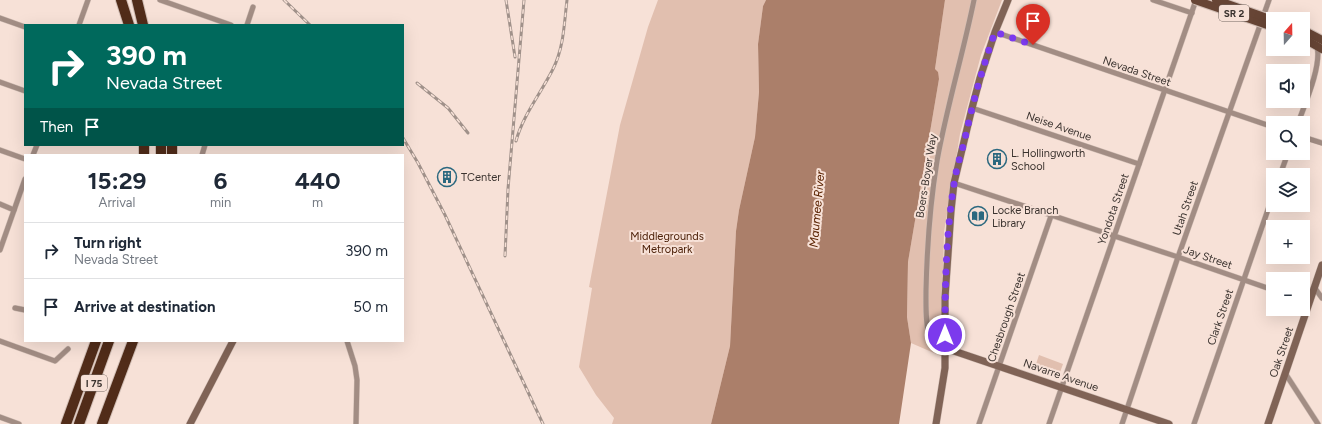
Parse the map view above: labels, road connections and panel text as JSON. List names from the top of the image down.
{
  "streets": {
    "highway": ["I 75"],
    "main road": ["SR 2"],
    "street": [
      "Nevada Street",
      "Neise Avenue",
      "Boers-Boyer Way",
      "Utah Street",
      "Yondota Street",
      "Jay Street",
      "Chesbrough Street",
      "Clark Street",
      "Oak Street",
      "Navarre Avenue"
    ]
  },
  "crossings": [
    ["SR 2", "Yondota Street"],
    ["Nevada Street", "Utah Street"],
    ["Nevada Street", "Yondota Street"],
    ["Neise Avenue", "Yondota Street"],
    ["Boers-Boyer Way", "Navarre Avenue"],
    ["Utah Street", "Jay Street"],
    ["Utah Street", "Navarre Avenue"],
    ["Yondota Street", "Jay Street"],
    ["Yondota Street", "Navarre Avenue"],
    ["Jay Street", "Chesbrough Street"],
    ["Jay Street", "Clark Street"],
    ["Chesbrough Street", "Navarre Avenue"]
  ],
  "water": ["Maumee River"],
  "parks": ["Middlegrounds Metropark"],
  "places": {
    "building": ["L. Hollingworth School", "TCenter"],
    "library": ["Locke Branch Library"]
  },
  "north": "top",
  "page": {
    "map_buttons": ["+", "−"],
    "turn": ["390 m", "Nevada Street"],
    "then": "Then",
    "eta": [
      "15:29",
      "Arrival",
      "6",
      "min",
      "440",
      "m"
    ],
    "list": [
      {
        "name": "Turn right",
        "note": "Nevada Street",
        "value": "390 m"
      },
      {
        "name": "Arrive at destination",
        "value": "50 m"
      }
    ]
  }
}
